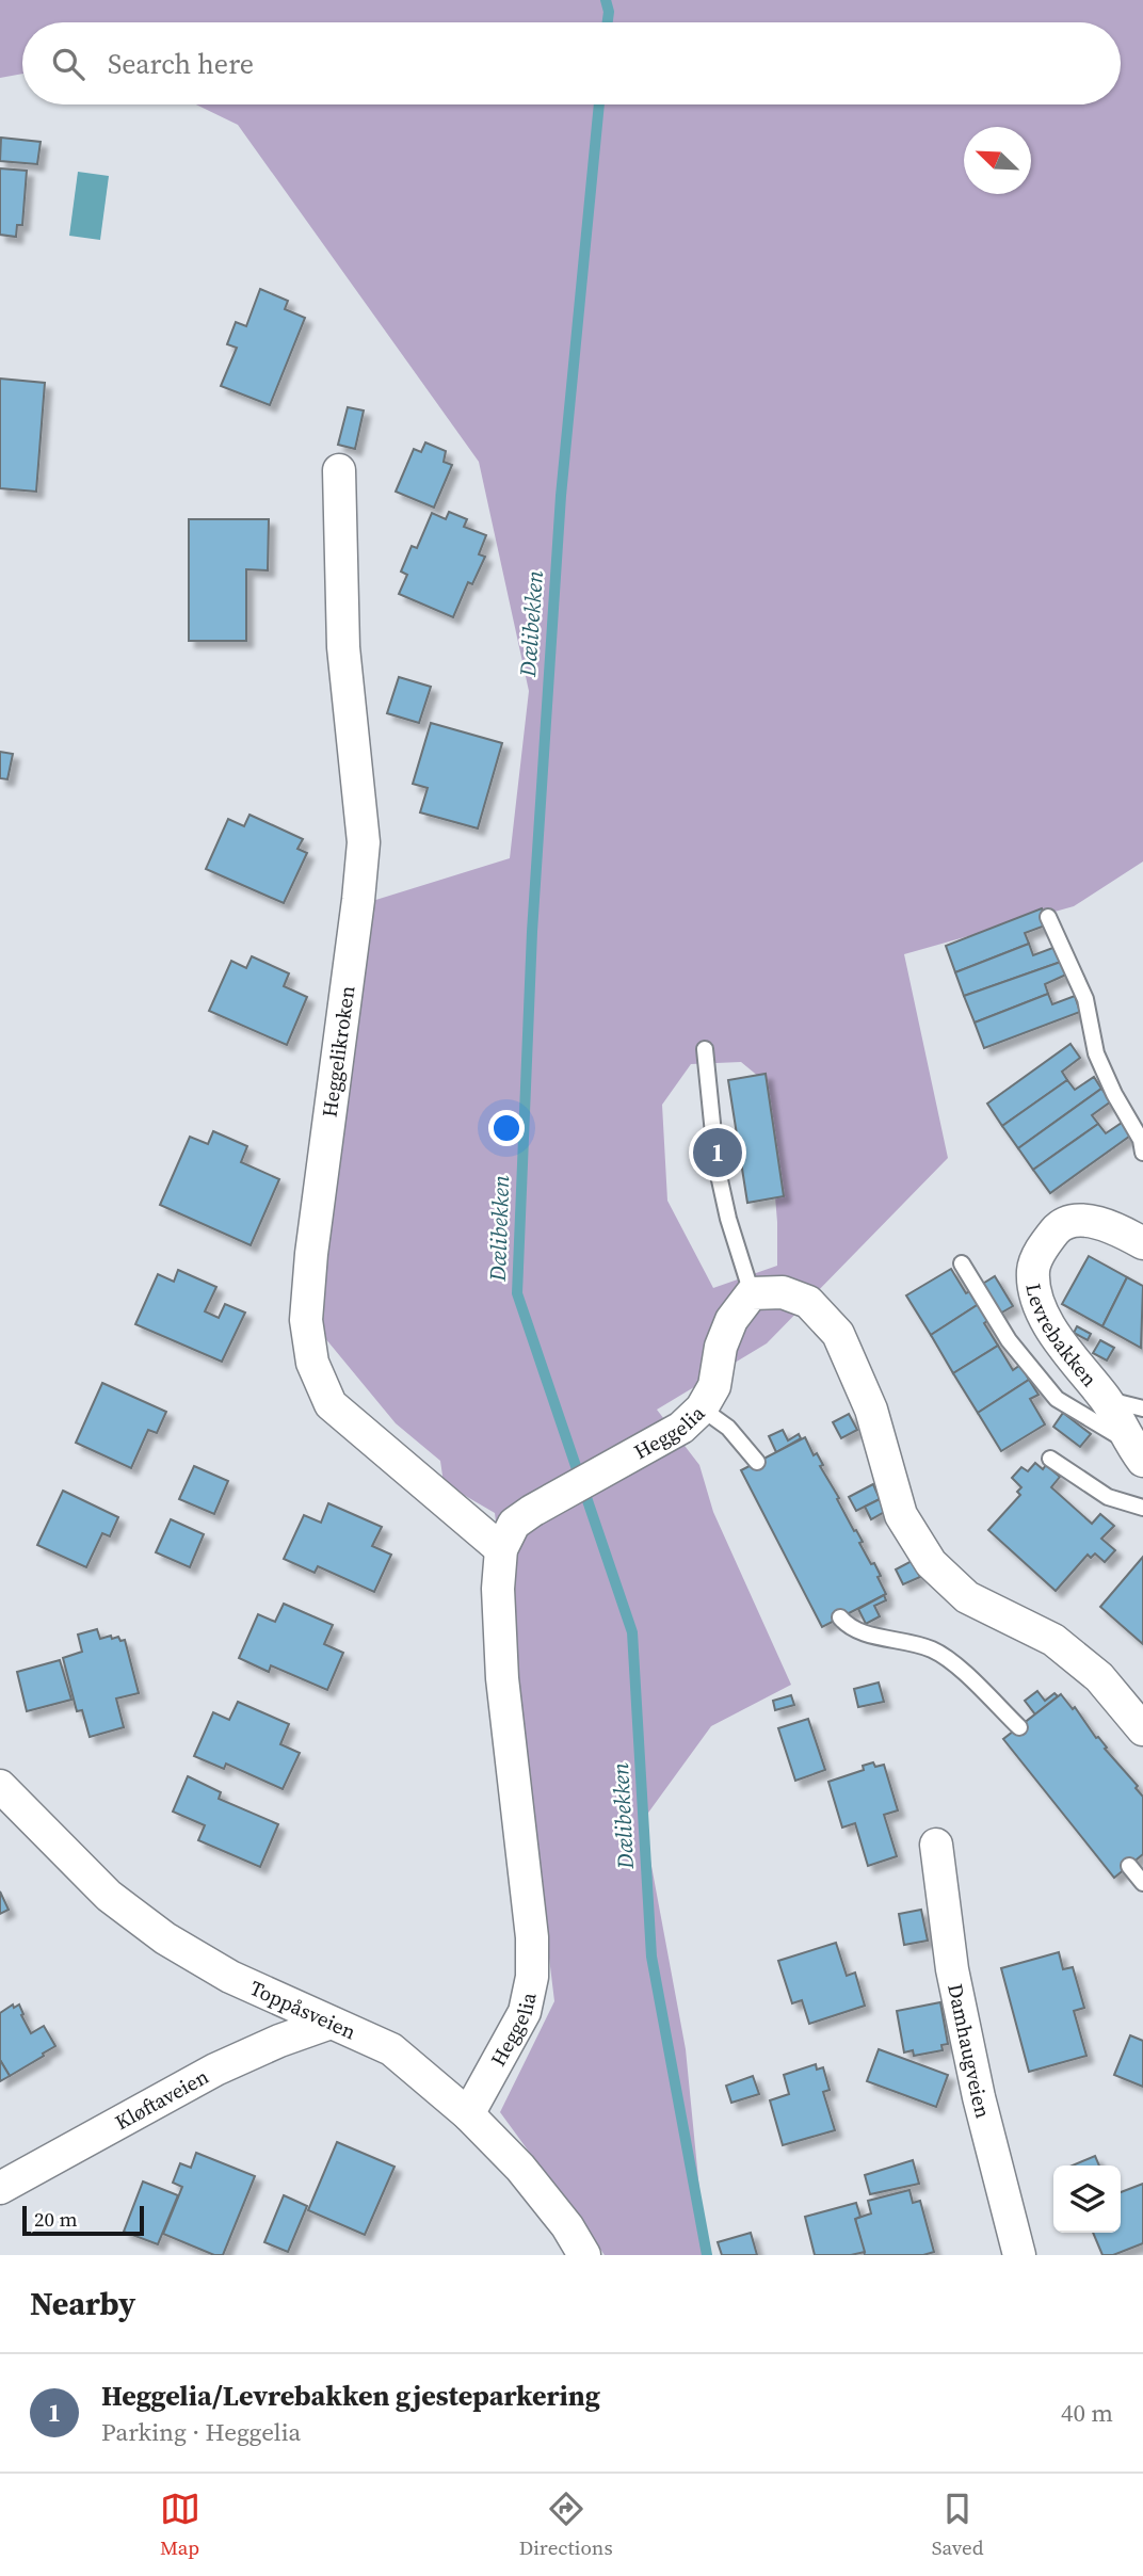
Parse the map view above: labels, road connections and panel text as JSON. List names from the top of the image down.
{
  "streets": {
    "street": [
      "Heggelikroken",
      "Levrebakken",
      "Heggelia",
      "Toppåsveien",
      "Damhaugveien",
      "Kløftaveien"
    ]
  },
  "crossings": [
    ["Heggelikroken", "Heggelia"],
    ["Heggelia", "Toppåsveien"],
    ["Toppåsveien", "Kløftaveien"]
  ],
  "water": ["Dælibekken"],
  "scale_bar": "20 m",
  "north": "top left",
  "page": {
    "search": "Search here",
    "pins": "1",
    "scale": "20 m",
    "heading": "Nearby",
    "list": [
      {
        "mark": "1",
        "name": "Heggelia/Levrebakken gjesteparkering",
        "note": "Parking · Heggelia",
        "value": "40 m"
      }
    ],
    "nav": ["Map", "Directions", "Saved"]
  }
}
